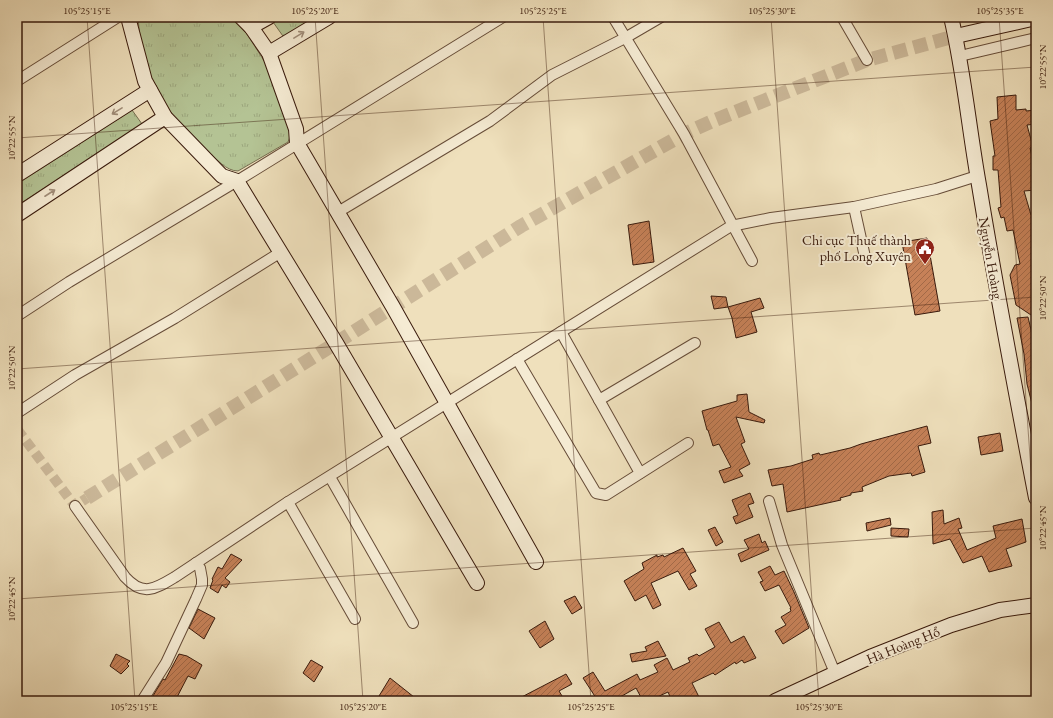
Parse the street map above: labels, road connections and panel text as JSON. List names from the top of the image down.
{
  "streets": {
    "street": ["Nguyễn Hoàng", "Hà Hoàng Hổ"]
  },
  "places": {
    "public building": ["Chi cục Thuế thành phố Long Xuyên"]
  },
  "coordinates": [
    "105°25'15\"E",
    "105°25'20\"E",
    "105°25'25\"E",
    "105°25'30\"E",
    "105°25'35\"E",
    "10°22'55\"N",
    "10°22'50\"N",
    "10°22'45\"N"
  ]
}
